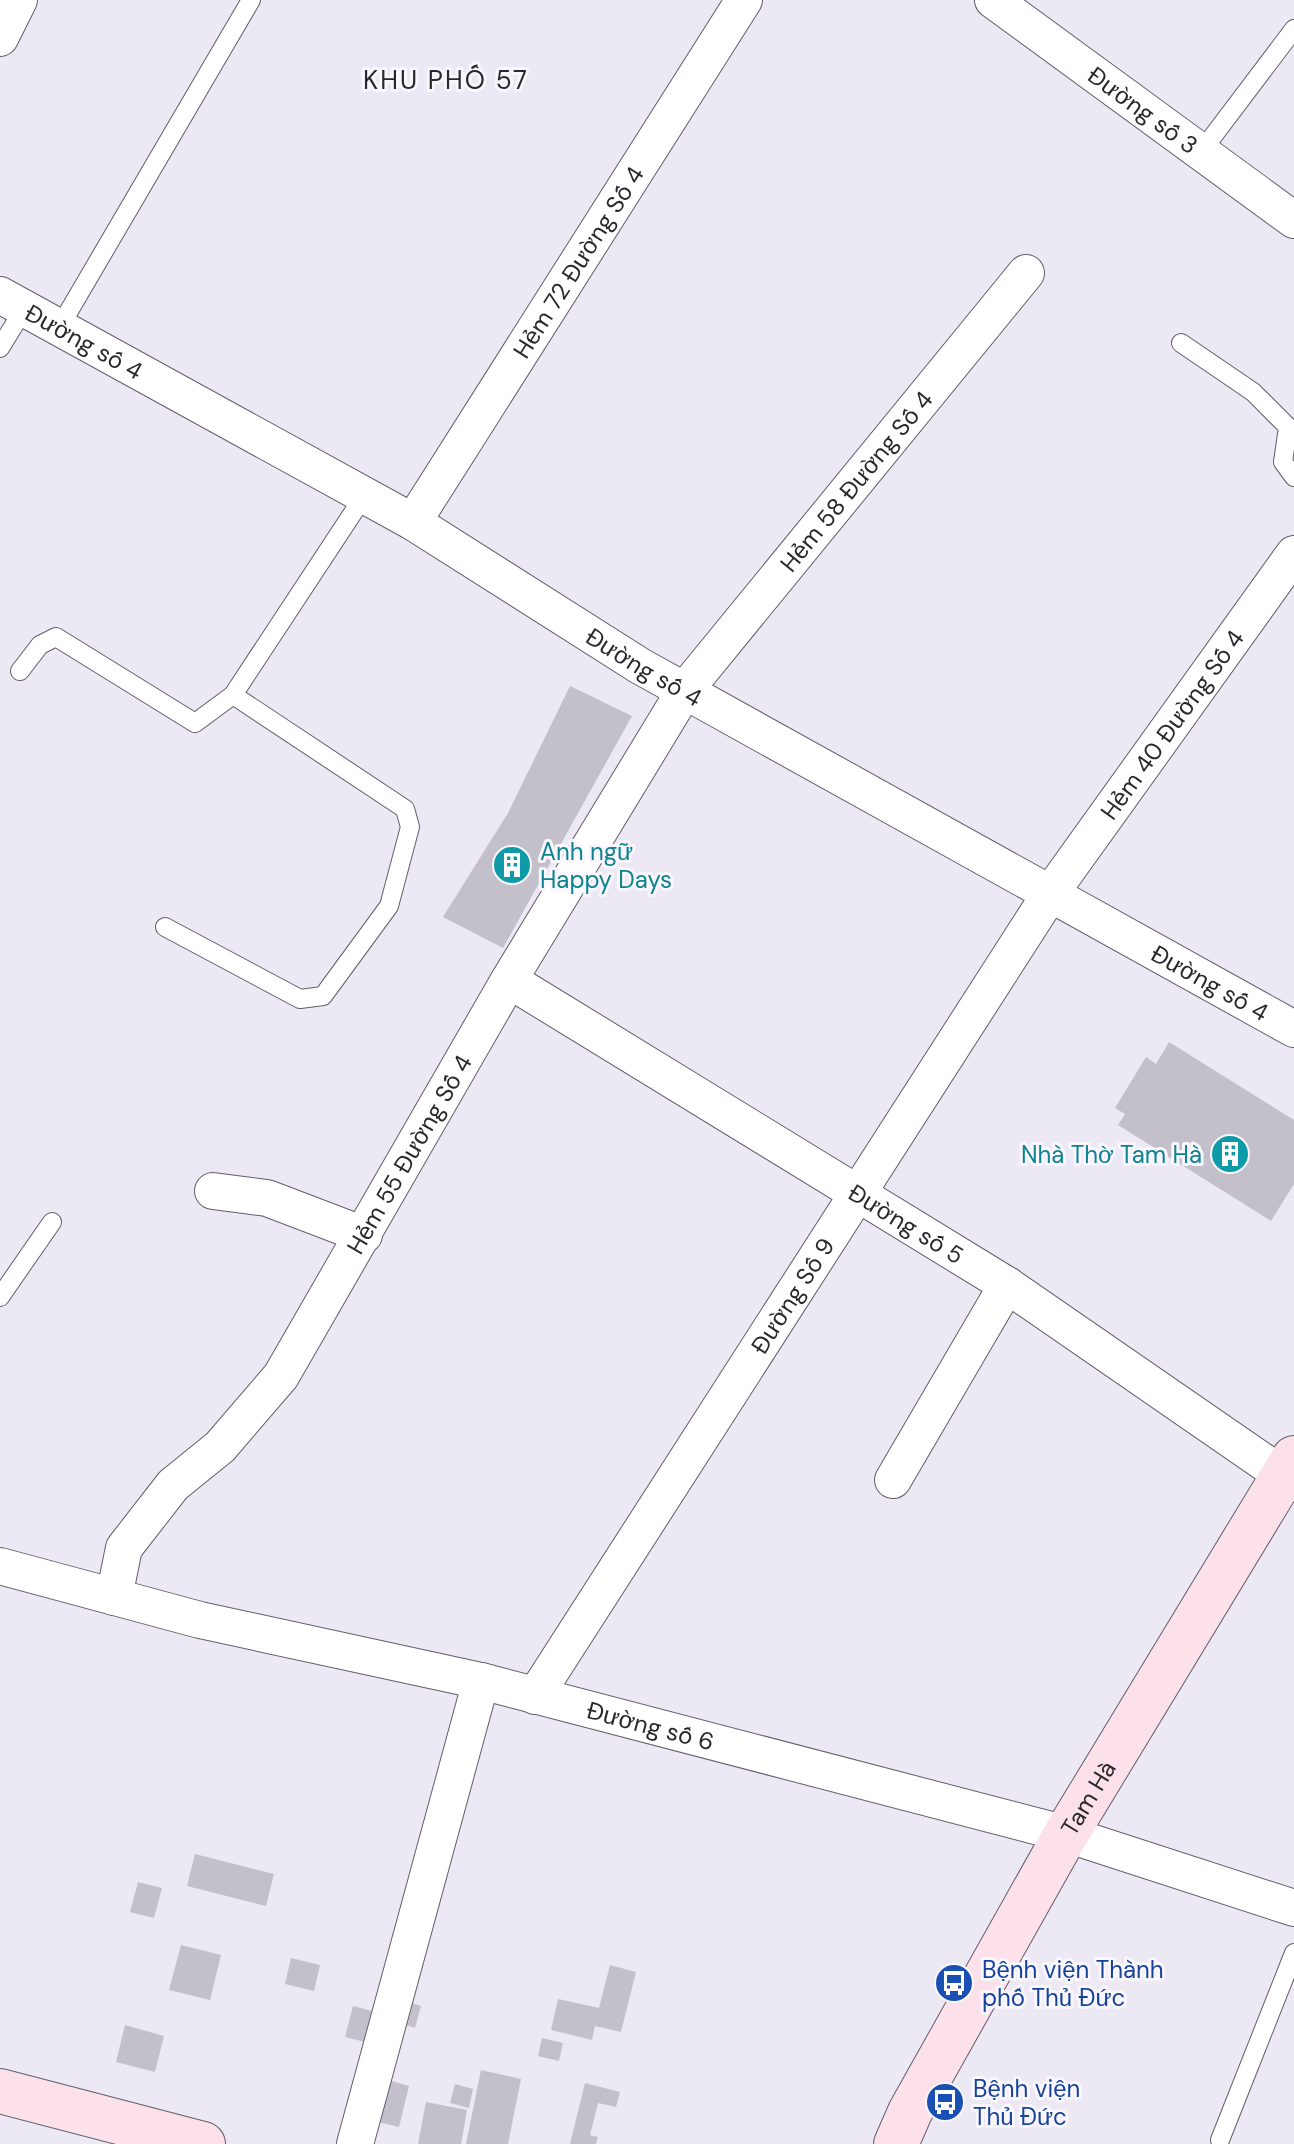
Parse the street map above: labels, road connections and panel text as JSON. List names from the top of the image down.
{
  "streets": {
    "street": [
      "Đường số 3",
      "Hẻm 72 Đường Số 4",
      "Đường số 4",
      "Hẻm 58 Đường Số 4",
      "Hẻm 40 Đường Số 4",
      "Hẻm 55 Đường Số 4",
      "Đường số 5",
      "Đường Số 9",
      "Đường số 6",
      "Tam Hà"
    ]
  },
  "crossings": [
    ["Hẻm 72 Đường Số 4", "Đường số 4"],
    ["Đường số 4", "Hẻm 58 Đường Số 4"],
    ["Đường số 4", "Hẻm 40 Đường Số 4"],
    ["Đường số 4", "Hẻm 55 Đường Số 4"],
    ["Đường số 4", "Đường Số 9"],
    ["Hẻm 58 Đường Số 4", "Hẻm 55 Đường Số 4"],
    ["Hẻm 40 Đường Số 4", "Đường Số 9"],
    ["Hẻm 55 Đường Số 4", "Đường số 5"],
    ["Hẻm 55 Đường Số 4", "Đường số 6"],
    ["Đường số 5", "Đường Số 9"],
    ["Đường số 5", "Tam Hà"],
    ["Đường Số 9", "Đường số 6"],
    ["Đường số 6", "Tam Hà"]
  ],
  "districts": ["KHU PHỐ 57"],
  "places": {
    "building": ["Anh ngữ Happy Days", "Nhà Thờ Tam Hà"],
    "bus stop": ["Bệnh viện Thành phố Thủ Đức", "Bệnh viện Thủ Đức"]
  }
}
